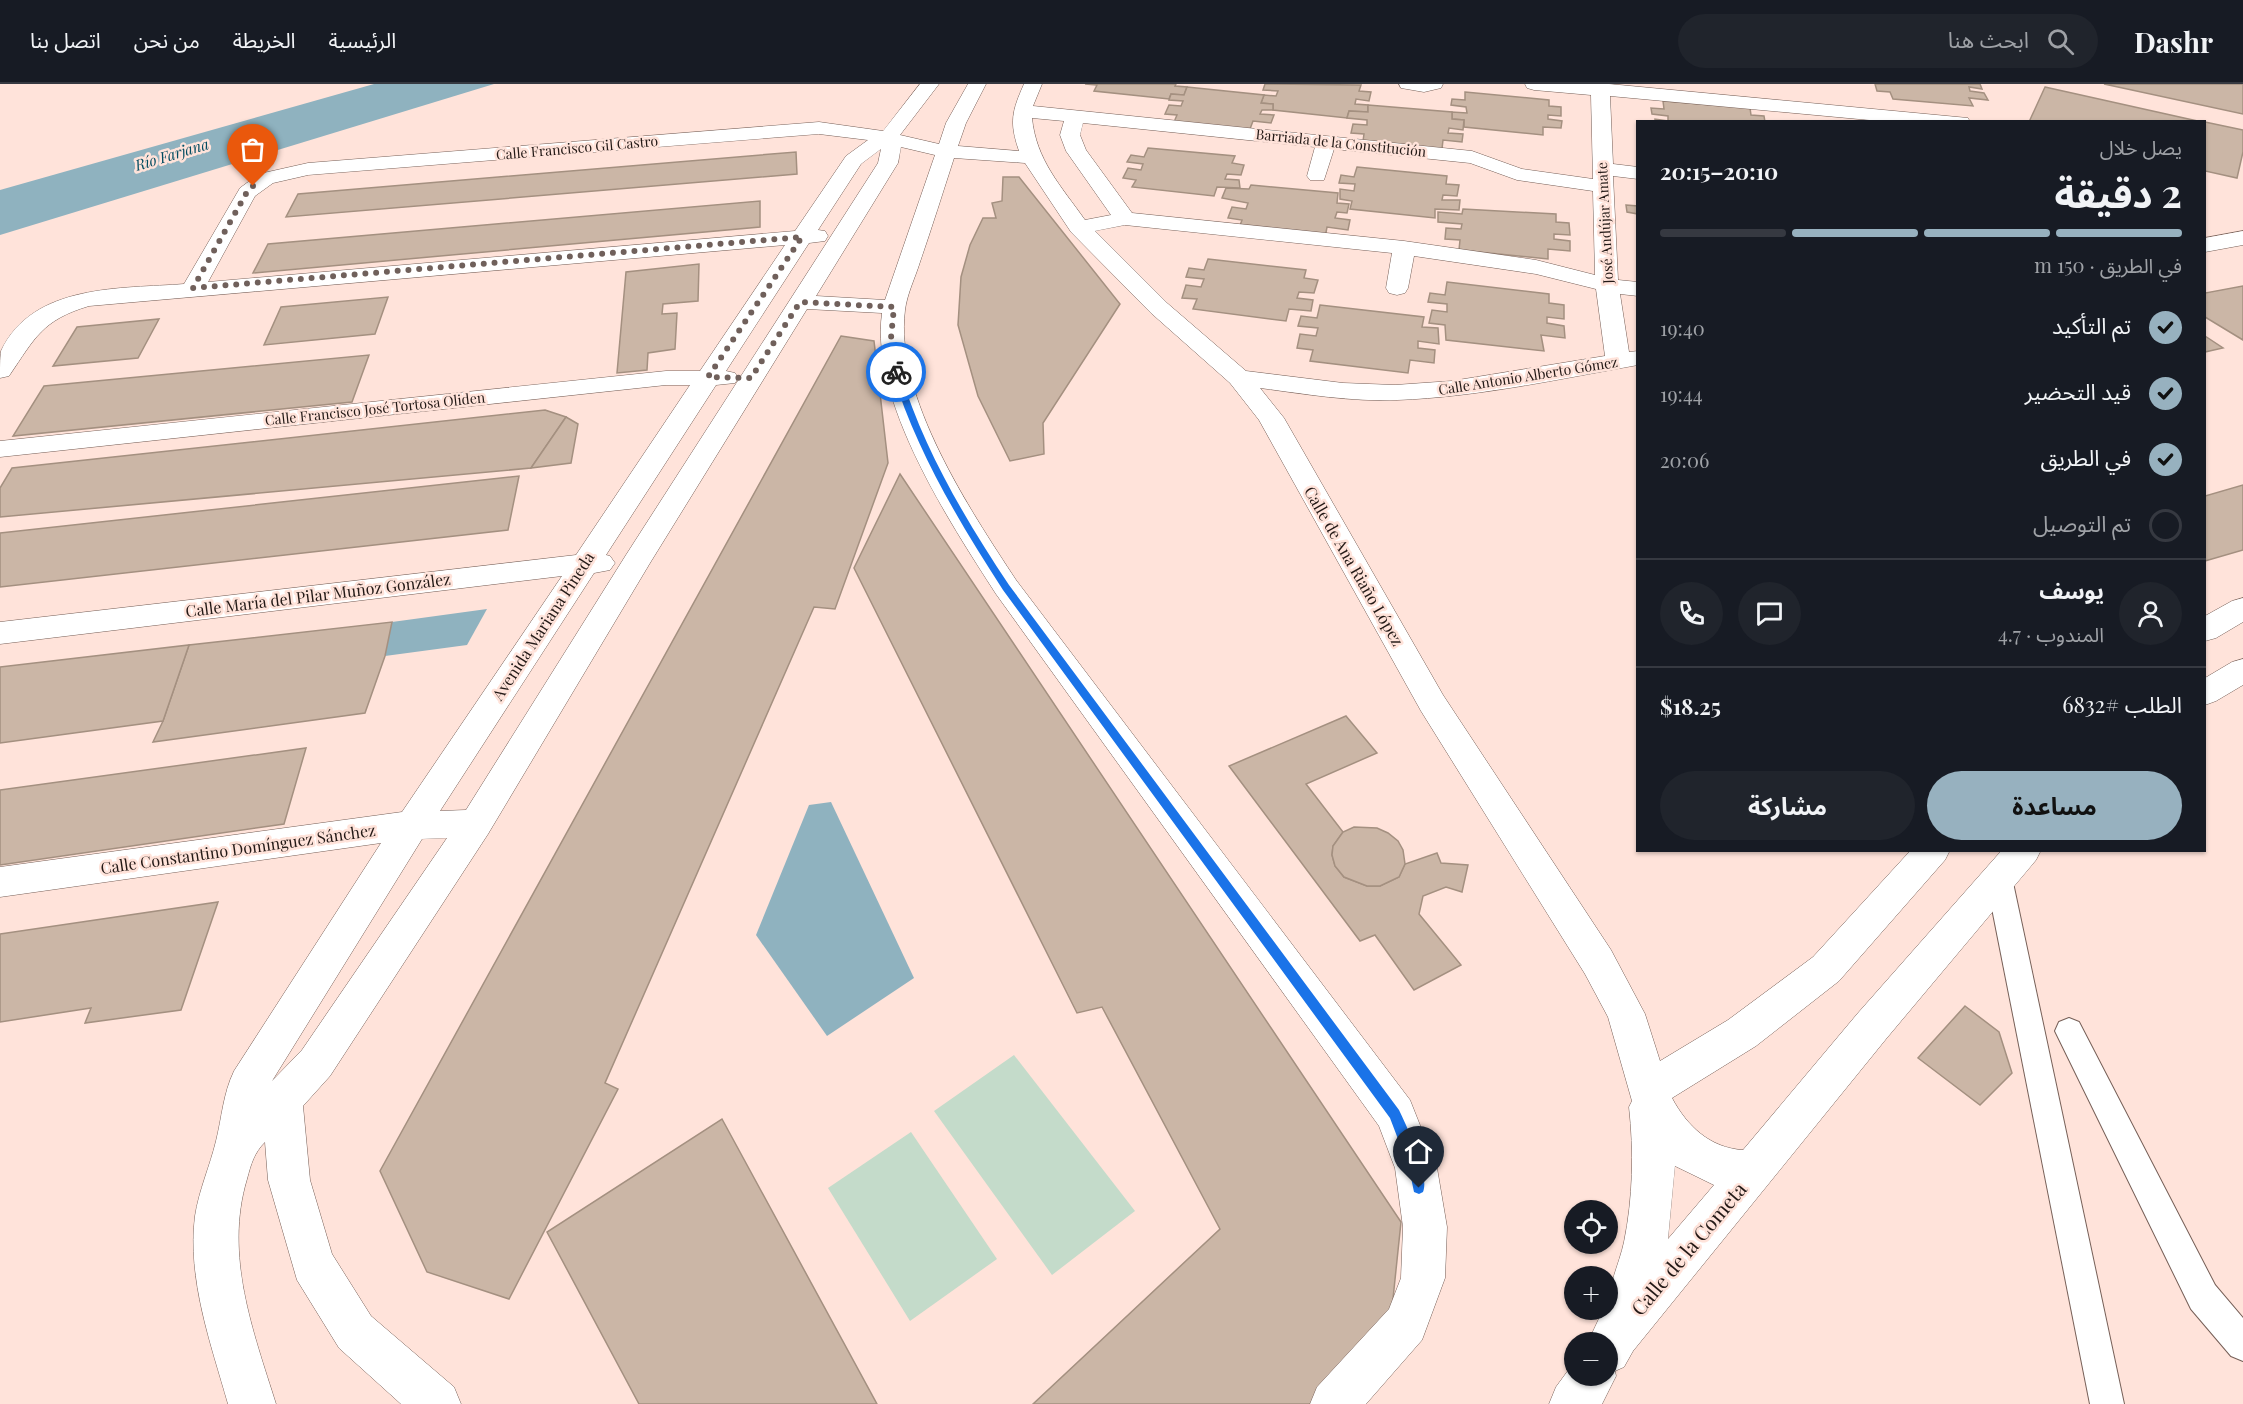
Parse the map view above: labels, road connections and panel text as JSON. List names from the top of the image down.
{
  "streets": {
    "street": [
      "Barriada de la Constitución",
      "Calle Francisco Gil Castro",
      "José Andújar Amate",
      "Calle Antonio Alberto Gómez",
      "Calle Francisco José Tortosa Oliden",
      "Calle de Ana Riaño López",
      "Calle María del Pilar Muñoz González",
      "Avenida Mariana Pineda",
      "Calle Constantino Domínguez Sánchez",
      "Calle de la Cometa"
    ]
  },
  "crossings": [
    ["Barriada de la Constitución", "José Andújar Amate"],
    ["Barriada de la Constitución", "Calle de Ana Riaño López"],
    ["Calle Francisco Gil Castro", "Calle de Ana Riaño López"],
    ["Calle Francisco Gil Castro", "Avenida Mariana Pineda"],
    ["José Andújar Amate", "Calle Antonio Alberto Gómez"],
    ["Calle Antonio Alberto Gómez", "Calle de Ana Riaño López"],
    ["Calle Francisco José Tortosa Oliden", "Avenida Mariana Pineda"],
    ["Calle de Ana Riaño López", "Calle de la Cometa"],
    ["Calle María del Pilar Muñoz González", "Avenida Mariana Pineda"],
    ["Avenida Mariana Pineda", "Calle Constantino Domínguez Sánchez"]
  ],
  "water": ["Río Farjana"],
  "page": {
    "header": "Dashr",
    "search": "ابحث هنا",
    "nav": [
      "الرئيسية",
      "الخريطة",
      "من نحن",
      "اتصل بنا"
    ],
    "heading": ["2 دقيقة", "يصل خلال", "20:10–20:15"],
    "panel": [
      "يوسف",
      "المندوب · 4.7",
      "الطلب #6832",
      "$18.25"
    ],
    "bar": "في الطريق · 150 m",
    "list": [
      ["تم التأكيد", "19:40"],
      ["قيد التحضير", "19:44"],
      ["في الطريق", "20:06"],
      "تم التوصيل"
    ],
    "buttons": ["مساعدة", "مشاركة"],
    "map_buttons": ["+", "−"]
  }
}
